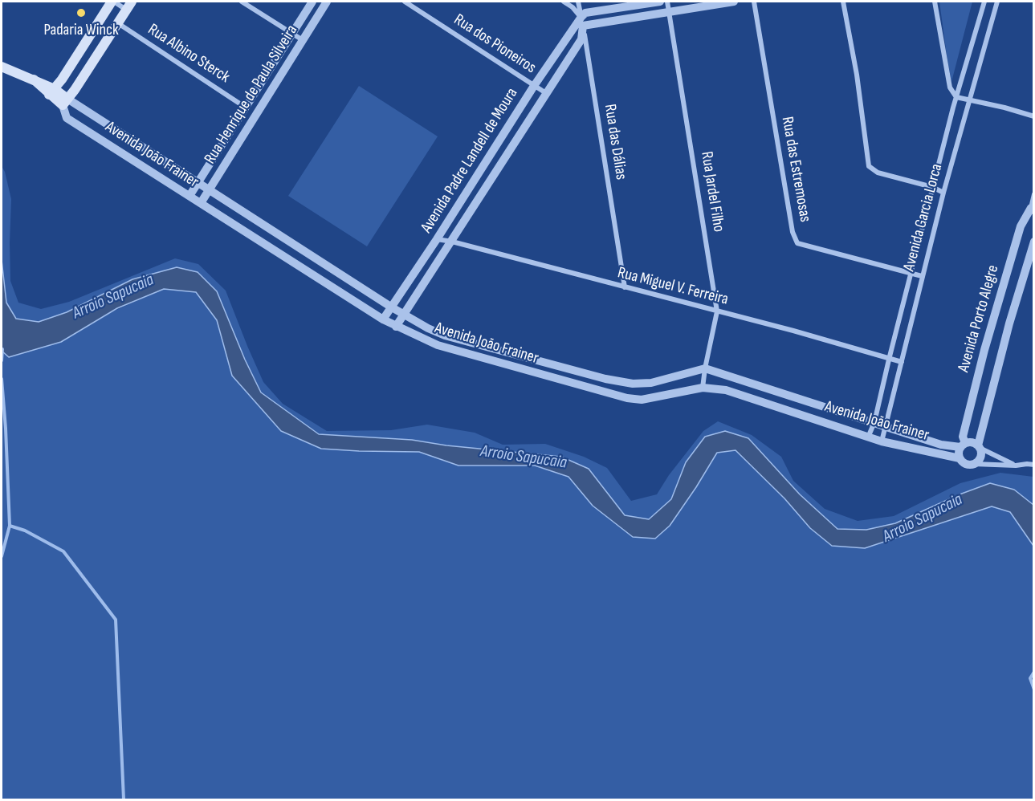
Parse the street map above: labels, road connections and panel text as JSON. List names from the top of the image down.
{
  "streets": {
    "street": [
      "Rua dos Pioneiros",
      "Rua Albino Sterck",
      "Rua Henrique de Paula Silveira",
      "Rua das Dálias",
      "Avenida João Frainer",
      "Avenida Padre Landell de Moura",
      "Rua das Estremosas",
      "Rua Jardel Filho",
      "Avenida Garcia Lorca",
      "Rua Miguel V. Ferreira",
      "Avenida Porto Alegre"
    ]
  },
  "crossings": [
    ["Rua dos Pioneiros", "Avenida Padre Landell de Moura"],
    ["Rua Albino Sterck", "Rua Henrique de Paula Silveira"],
    ["Rua Henrique de Paula Silveira", "Avenida João Frainer"],
    ["Rua das Dálias", "Avenida Padre Landell de Moura"],
    ["Rua das Dálias", "Rua Miguel V. Ferreira"],
    ["Avenida João Frainer", "Avenida Padre Landell de Moura"],
    ["Avenida João Frainer", "Rua Jardel Filho"],
    ["Avenida João Frainer", "Avenida Garcia Lorca"],
    ["Avenida João Frainer", "Avenida Porto Alegre"],
    ["Avenida Padre Landell de Moura", "Rua Miguel V. Ferreira"],
    ["Rua das Estremosas", "Avenida Garcia Lorca"],
    ["Rua Jardel Filho", "Rua Miguel V. Ferreira"],
    ["Avenida Garcia Lorca", "Rua Miguel V. Ferreira"]
  ],
  "water": ["Arroio Sapucaia"],
  "places": ["Padaria Winck"]
}
